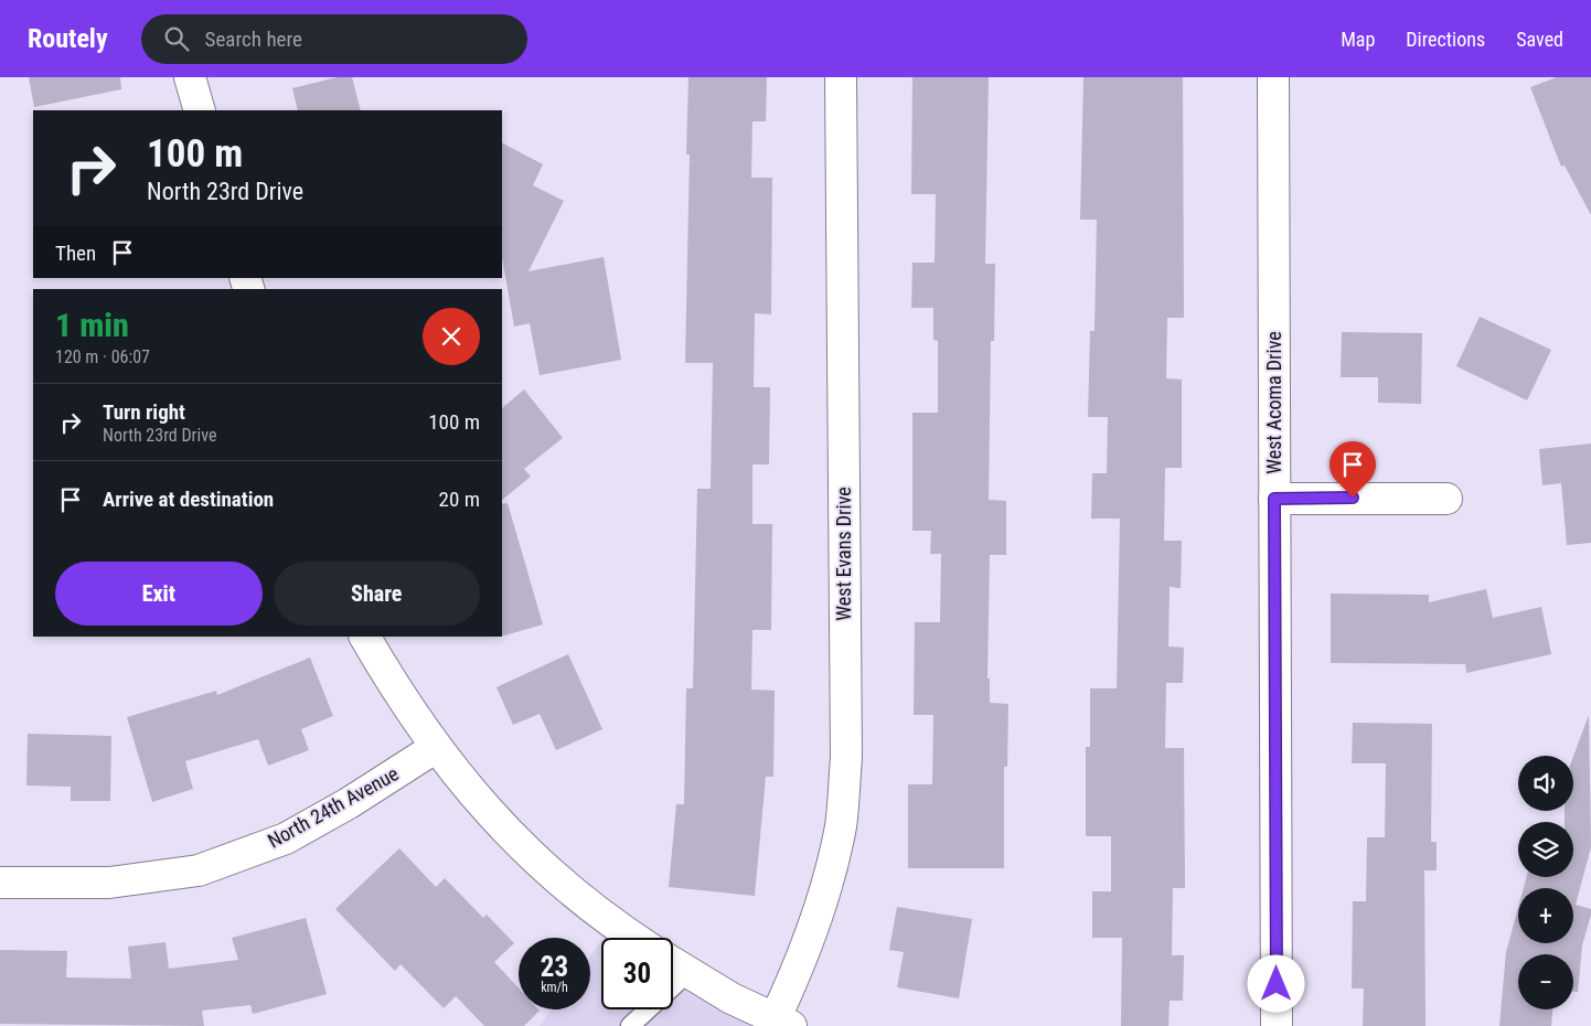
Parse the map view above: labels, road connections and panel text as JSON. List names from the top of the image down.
{
  "streets": {
    "street": ["West Acoma Drive", "West Evans Drive", "North 24th Avenue"]
  },
  "page": {
    "header": "Routely",
    "search": "Search here",
    "nav": ["Map", "Directions", "Saved"],
    "turn": ["100 m", "North 23rd Drive"],
    "then": "Then",
    "heading": ["1 min", "120 m · 06:07"],
    "list": [
      {
        "name": "Turn right",
        "note": "North 23rd Drive",
        "value": "100 m"
      },
      {
        "name": "Arrive at destination",
        "value": "20 m"
      }
    ],
    "buttons": ["Exit", "Share"],
    "map_buttons": ["+", "−"],
    "speed": "23 km/h",
    "limit": "30"
  }
}
